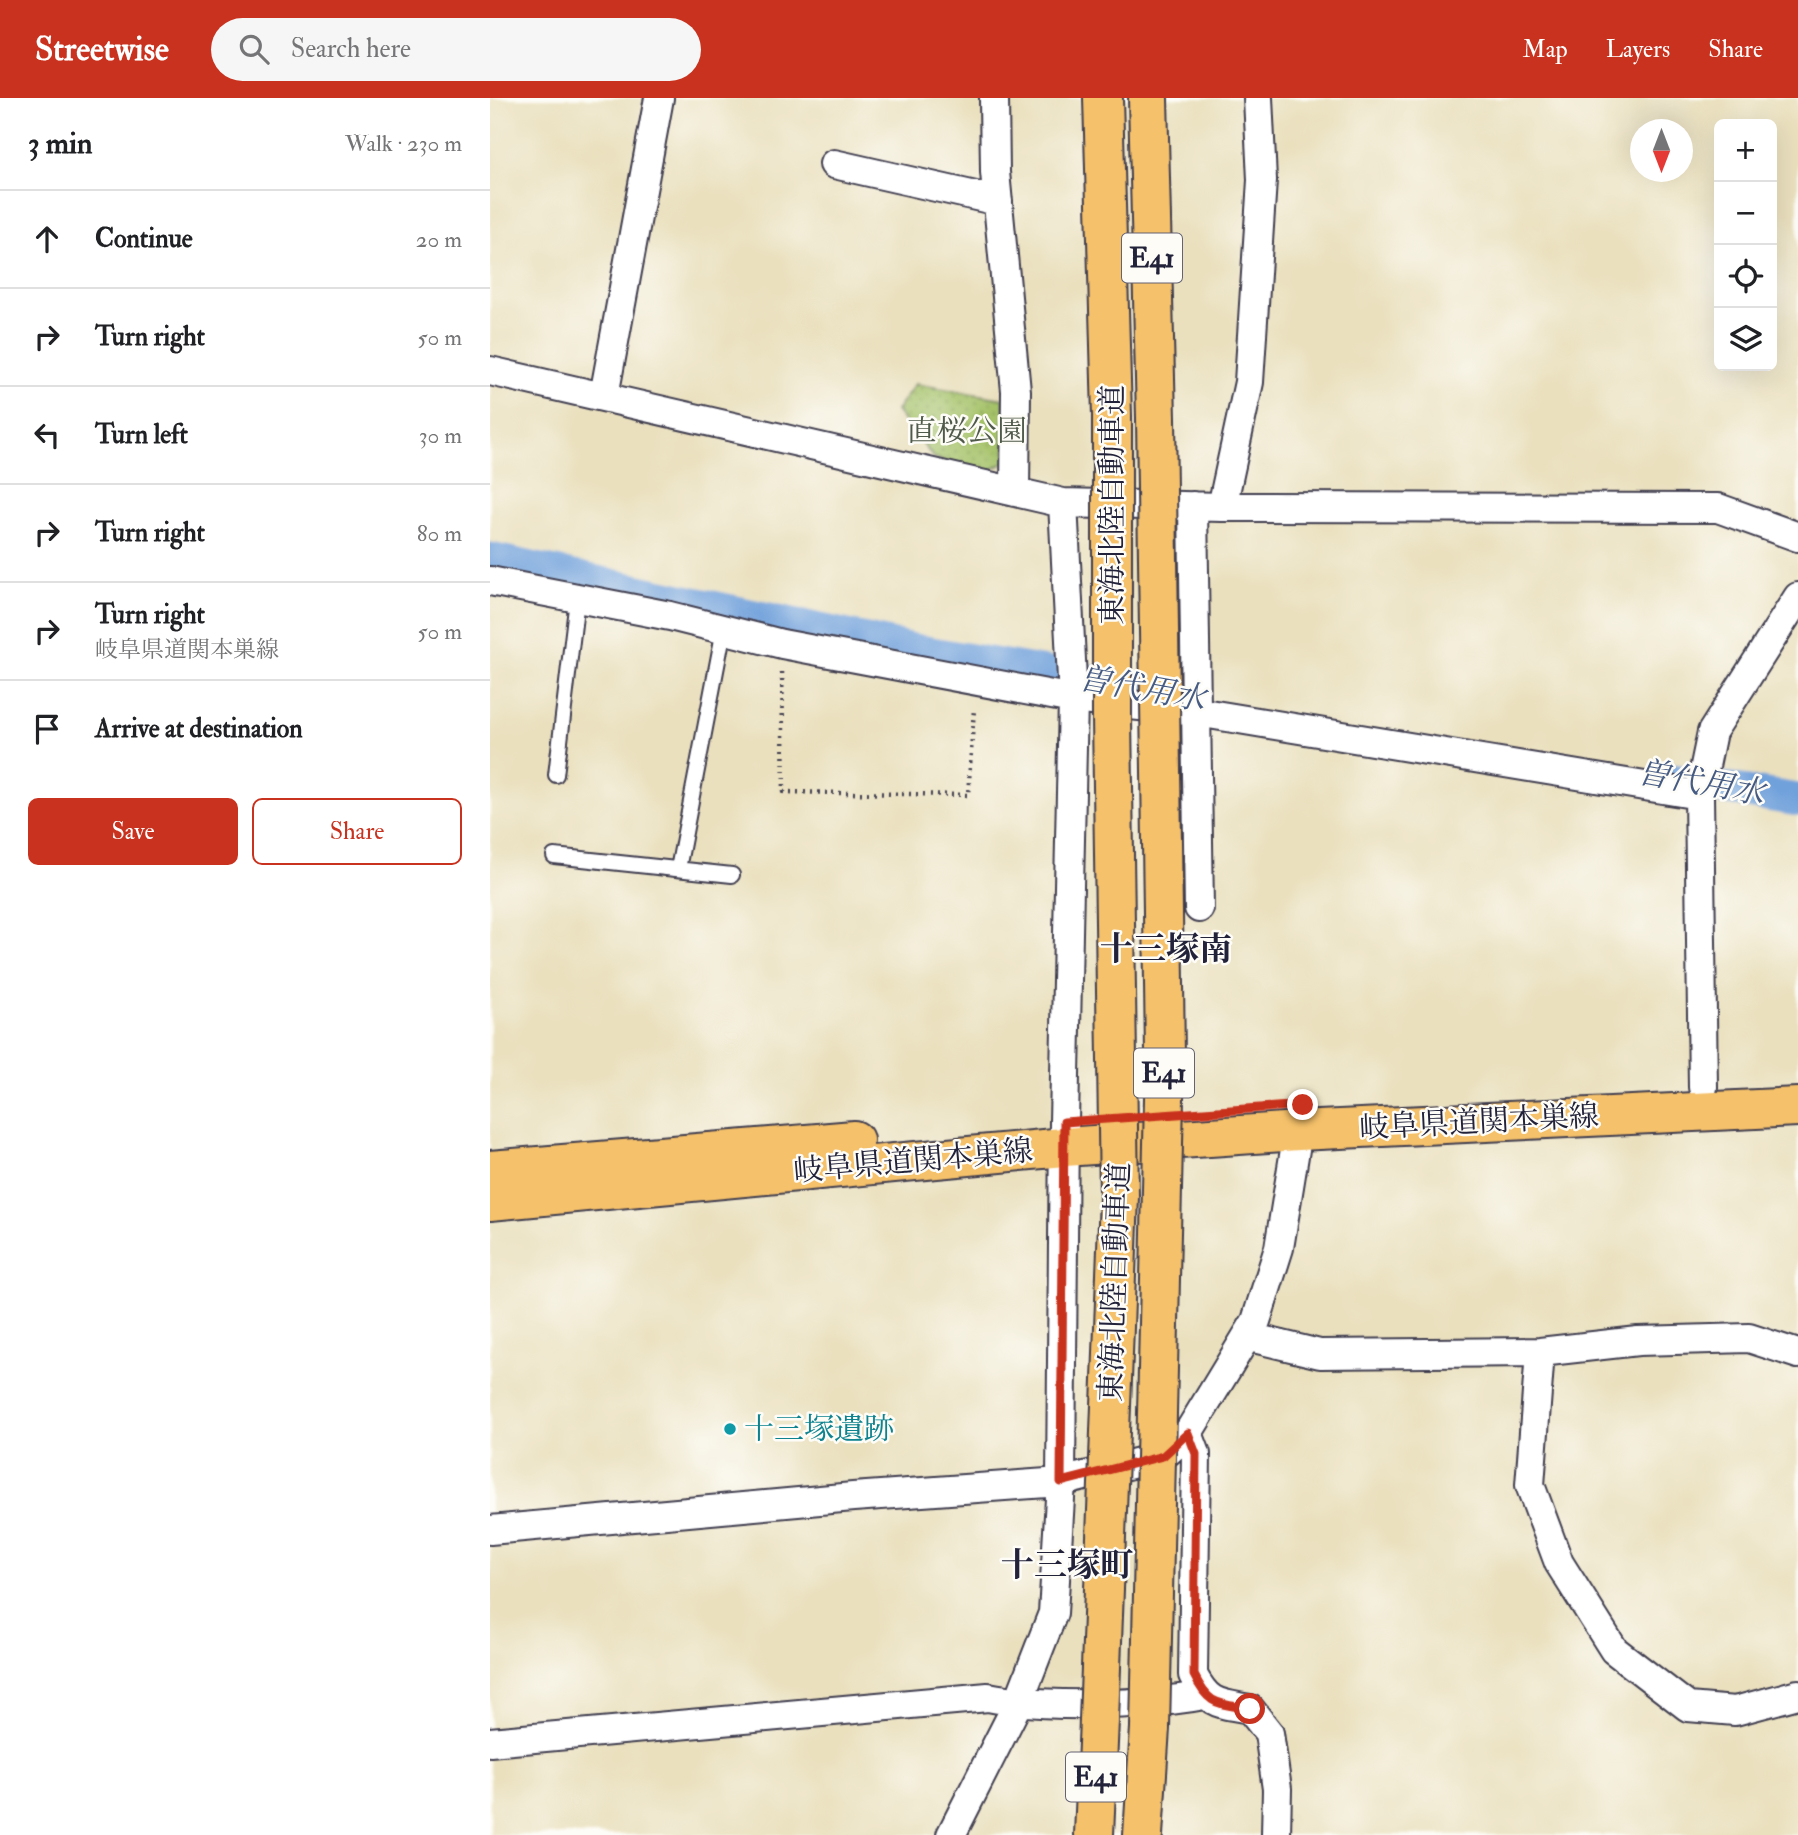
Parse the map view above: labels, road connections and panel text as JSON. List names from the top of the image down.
{
  "streets": {
    "main road": ["E41", "東海北陸自動車道", "岐阜県道関本巣線"]
  },
  "districts": ["十三塚南", "十三塚町"],
  "water": ["曽代用水"],
  "parks": ["直桜公園"],
  "places": ["十三塚遺跡"],
  "north": "bottom",
  "page": {
    "header": "Streetwise",
    "search": "Search here",
    "nav": ["Map", "Layers", "Share"],
    "heading": ["3 min", "Walk · 230 m"],
    "map_buttons": ["+", "−"],
    "list": [
      ["Continue", "20 m"],
      ["Turn right", "50 m"],
      ["Turn left", "30 m"],
      ["Turn right", "80 m"],
      ["Turn right", "岐阜県道関本巣線", "50 m"],
      "Arrive at destination"
    ],
    "buttons": ["Save", "Share"]
  }
}
